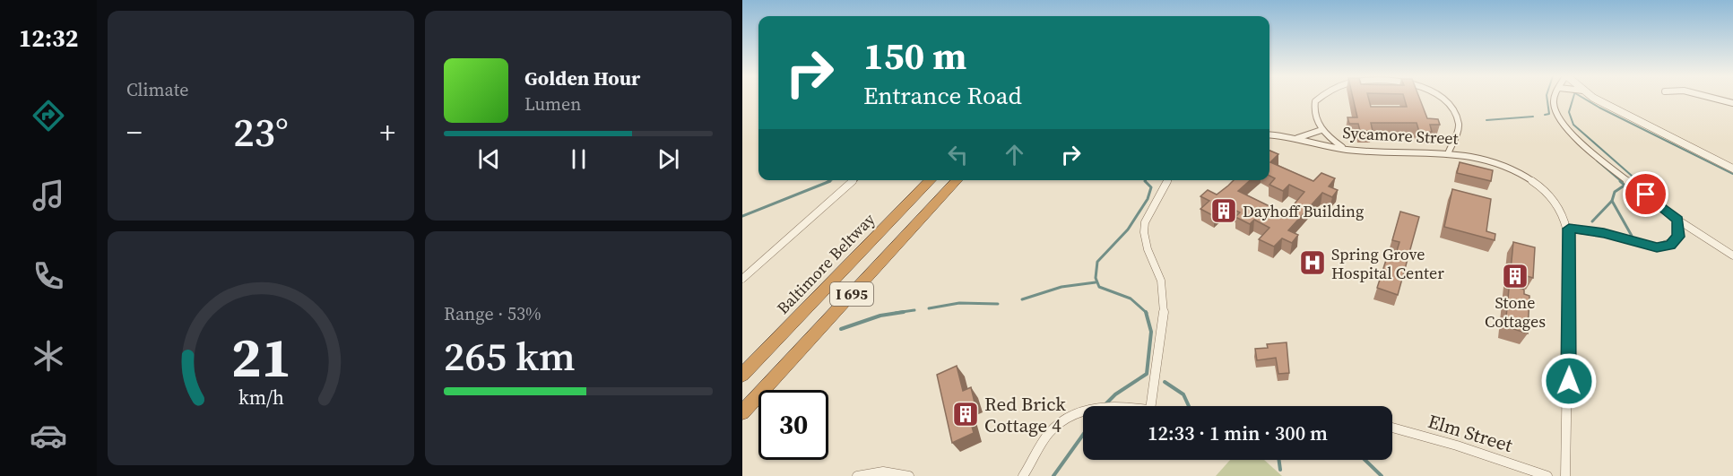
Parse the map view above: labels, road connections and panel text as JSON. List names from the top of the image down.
{
  "streets": {
    "highway": ["Baltimore Beltway", "I 695"],
    "street": ["Sycamore Street", "Elm Street"]
  },
  "places": {
    "building": ["Dayhoff Building", "Stone Cottages", "Red Brick Cottage 4"],
    "hospital": ["Spring Grove Hospital Center"]
  },
  "page": {
    "tabs": "12:32",
    "tile": [
      "Climate",
      ["Range · 53%", "265 km"]
    ],
    "turn": ["150 m", "Entrance Road"],
    "song": ["Golden Hour", "Lumen"],
    "heat": ["−", "23°", "+"],
    "limit": "30",
    "trip": "12:33 · 1 min · 300 m",
    "gauge": ["21", "km/h"]
  }
}
